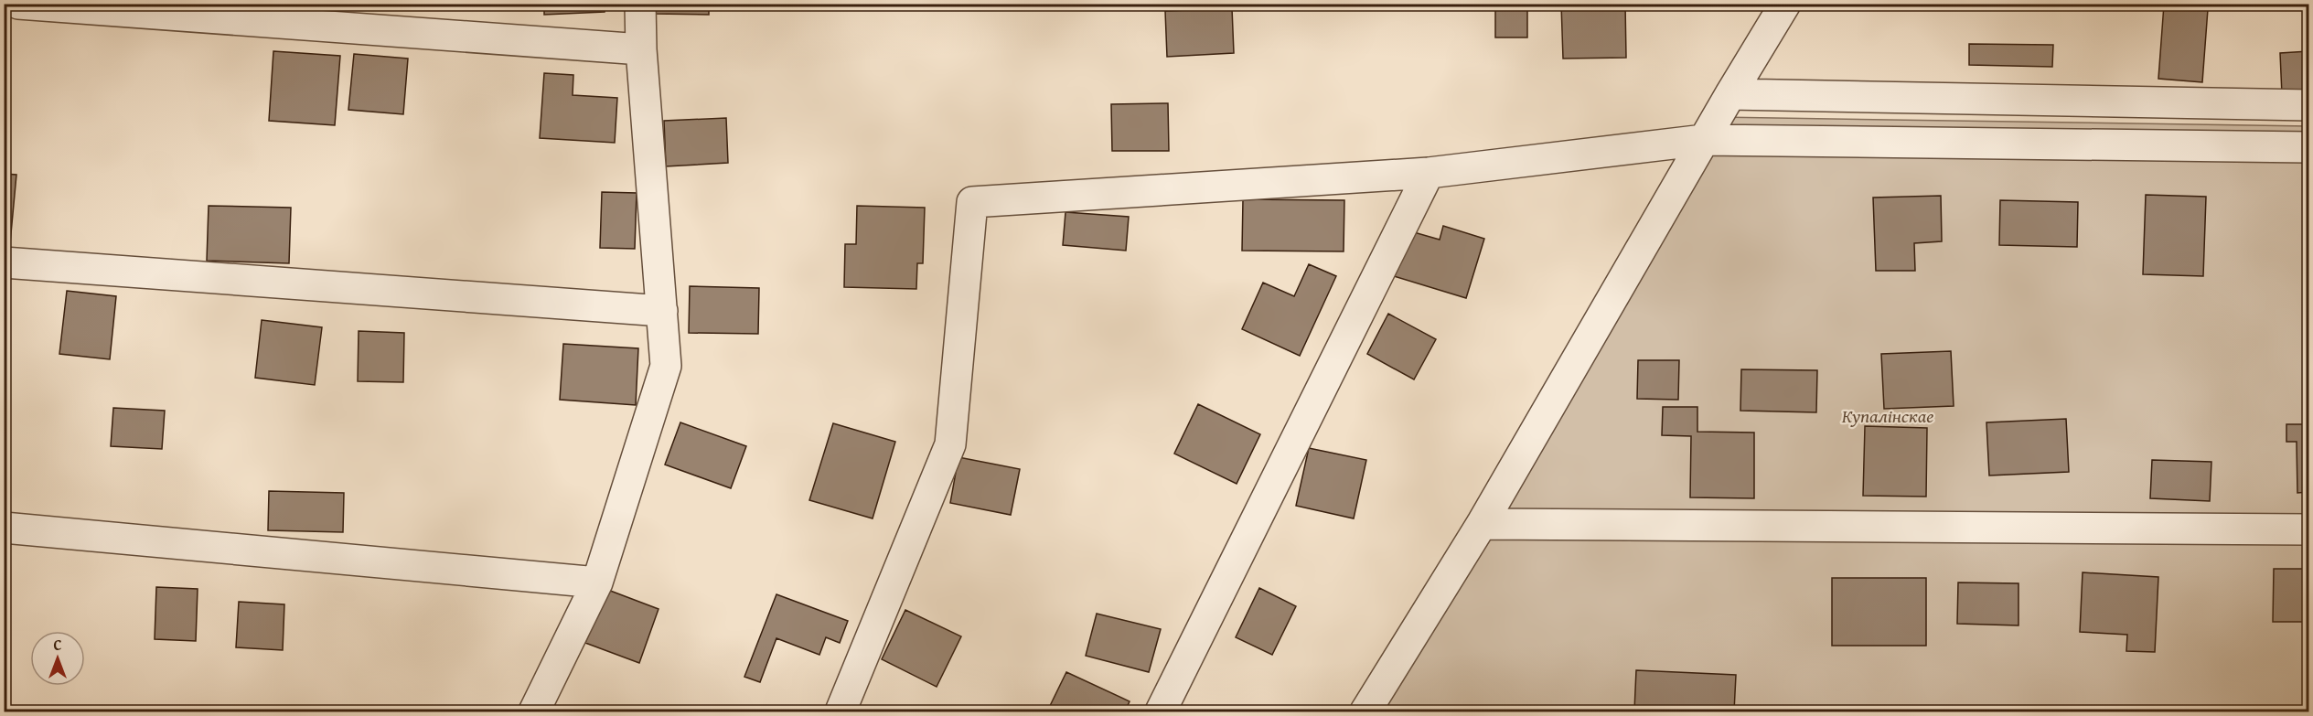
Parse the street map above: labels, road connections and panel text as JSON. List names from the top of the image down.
{
  "parks": ["Купалінскае"],
  "north": "top"
}
